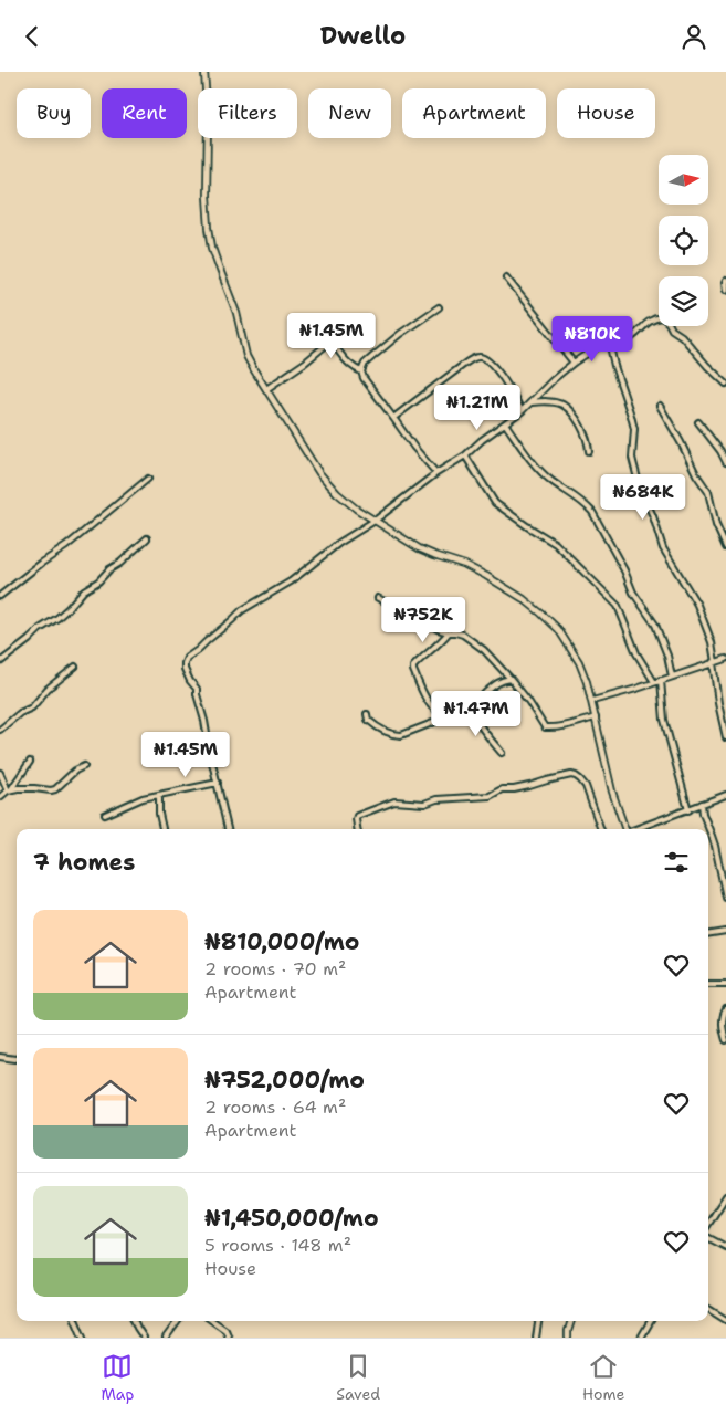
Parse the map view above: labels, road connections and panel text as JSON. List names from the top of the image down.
{
  "north": "right",
  "page": {
    "header": "Dwello",
    "chip": [
      "Buy",
      "Rent",
      "Filters",
      "New",
      "Apartment",
      "House"
    ],
    "price": [
      "₦1.45M",
      "₦810K",
      "₦1.21M",
      "₦684K",
      "₦752K",
      "₦1.47M",
      "₦1.45M"
    ],
    "heading": "7 homes",
    "list": [
      {
        "name": "₦810,000/mo",
        "note": "2 rooms · 70 m² · Apartment"
      },
      {
        "name": "₦752,000/mo",
        "note": "2 rooms · 64 m² · Apartment"
      },
      {
        "name": "₦1,450,000/mo",
        "note": "5 rooms · 148 m² · House"
      }
    ],
    "tabs": ["Map", "Saved", "Home"]
  }
}
